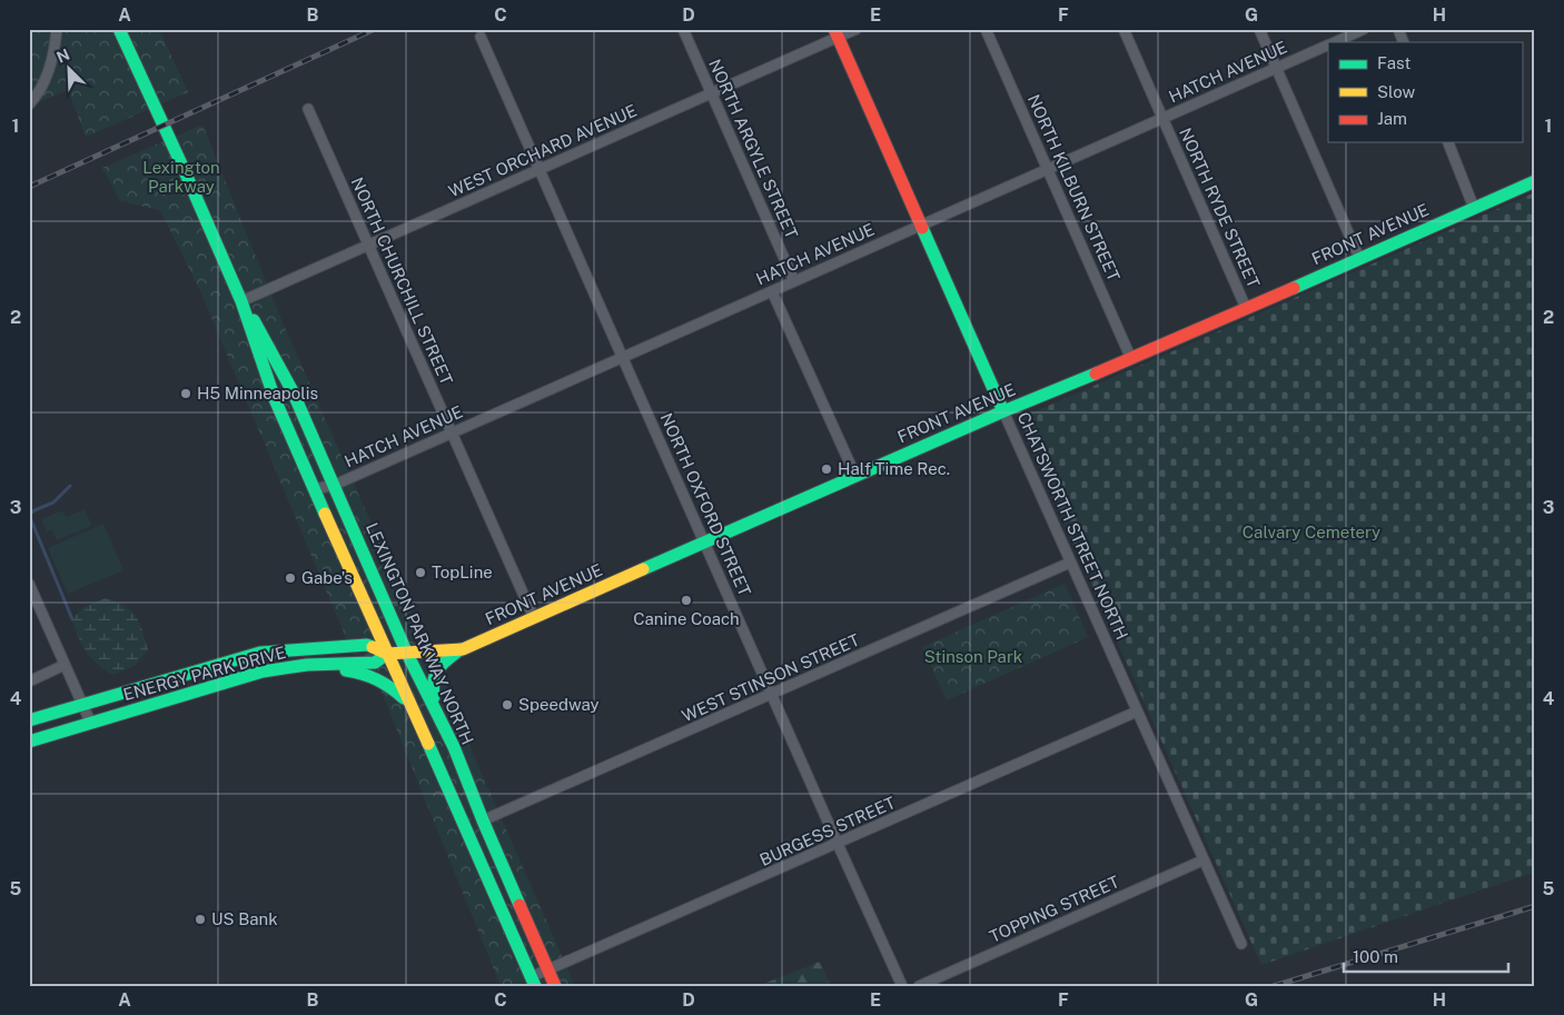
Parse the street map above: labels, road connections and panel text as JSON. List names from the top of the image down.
{
  "streets": {
    "street": [
      "HATCH AVENUE",
      "NORTH ARGYLE STREET",
      "WEST ORCHARD AVENUE",
      "NORTH KILBURN STREET",
      "NORTH RYDE STREET",
      "FRONT AVENUE",
      "NORTH CHURCHILL STREET",
      "NORTH OXFORD STREET",
      "CHATSWORTH STREET NORTH",
      "LEXINGTON PARKWAY NORTH",
      "ENERGY PARK DRIVE",
      "WEST STINSON STREET",
      "BURGESS STREET",
      "TOPPING STREET"
    ]
  },
  "crossings": [
    ["HATCH AVENUE", "NORTH ARGYLE STREET"],
    ["HATCH AVENUE", "NORTH KILBURN STREET"],
    ["HATCH AVENUE", "NORTH RYDE STREET"],
    ["HATCH AVENUE", "NORTH CHURCHILL STREET"],
    ["HATCH AVENUE", "NORTH OXFORD STREET"],
    ["HATCH AVENUE", "CHATSWORTH STREET NORTH"],
    ["HATCH AVENUE", "LEXINGTON PARKWAY NORTH"],
    ["NORTH ARGYLE STREET", "WEST ORCHARD AVENUE"],
    ["WEST ORCHARD AVENUE", "NORTH CHURCHILL STREET"],
    ["WEST ORCHARD AVENUE", "NORTH OXFORD STREET"],
    ["WEST ORCHARD AVENUE", "CHATSWORTH STREET NORTH"],
    ["WEST ORCHARD AVENUE", "LEXINGTON PARKWAY NORTH"],
    ["NORTH KILBURN STREET", "FRONT AVENUE"],
    ["NORTH RYDE STREET", "FRONT AVENUE"],
    ["FRONT AVENUE", "NORTH CHURCHILL STREET"],
    ["FRONT AVENUE", "NORTH OXFORD STREET"],
    ["FRONT AVENUE", "CHATSWORTH STREET NORTH"],
    ["FRONT AVENUE", "LEXINGTON PARKWAY NORTH"],
    ["FRONT AVENUE", "ENERGY PARK DRIVE"],
    ["NORTH OXFORD STREET", "WEST STINSON STREET"],
    ["NORTH OXFORD STREET", "BURGESS STREET"],
    ["CHATSWORTH STREET NORTH", "WEST STINSON STREET"],
    ["CHATSWORTH STREET NORTH", "BURGESS STREET"],
    ["CHATSWORTH STREET NORTH", "TOPPING STREET"],
    ["LEXINGTON PARKWAY NORTH", "ENERGY PARK DRIVE"],
    ["LEXINGTON PARKWAY NORTH", "WEST STINSON STREET"],
    ["LEXINGTON PARKWAY NORTH", "BURGESS STREET"]
  ],
  "parks": ["Lexington Parkway", "Calvary Cemetery", "Stinson Park"],
  "places": [
    "H5 Minneapolis",
    "Half Time Rec.",
    "TopLine",
    "Gabe's",
    "Canine Coach",
    "Speedway",
    "US Bank"
  ],
  "legend": ["Fast", "Slow", "Jam"],
  "scale_bar": "100 m",
  "north": "top left",
  "grid": {
    "columns": [
      "A",
      "B",
      "C",
      "D",
      "E",
      "F",
      "G",
      "H"
    ],
    "rows": [
      "1",
      "2",
      "3",
      "4",
      "5"
    ]
  }
}
